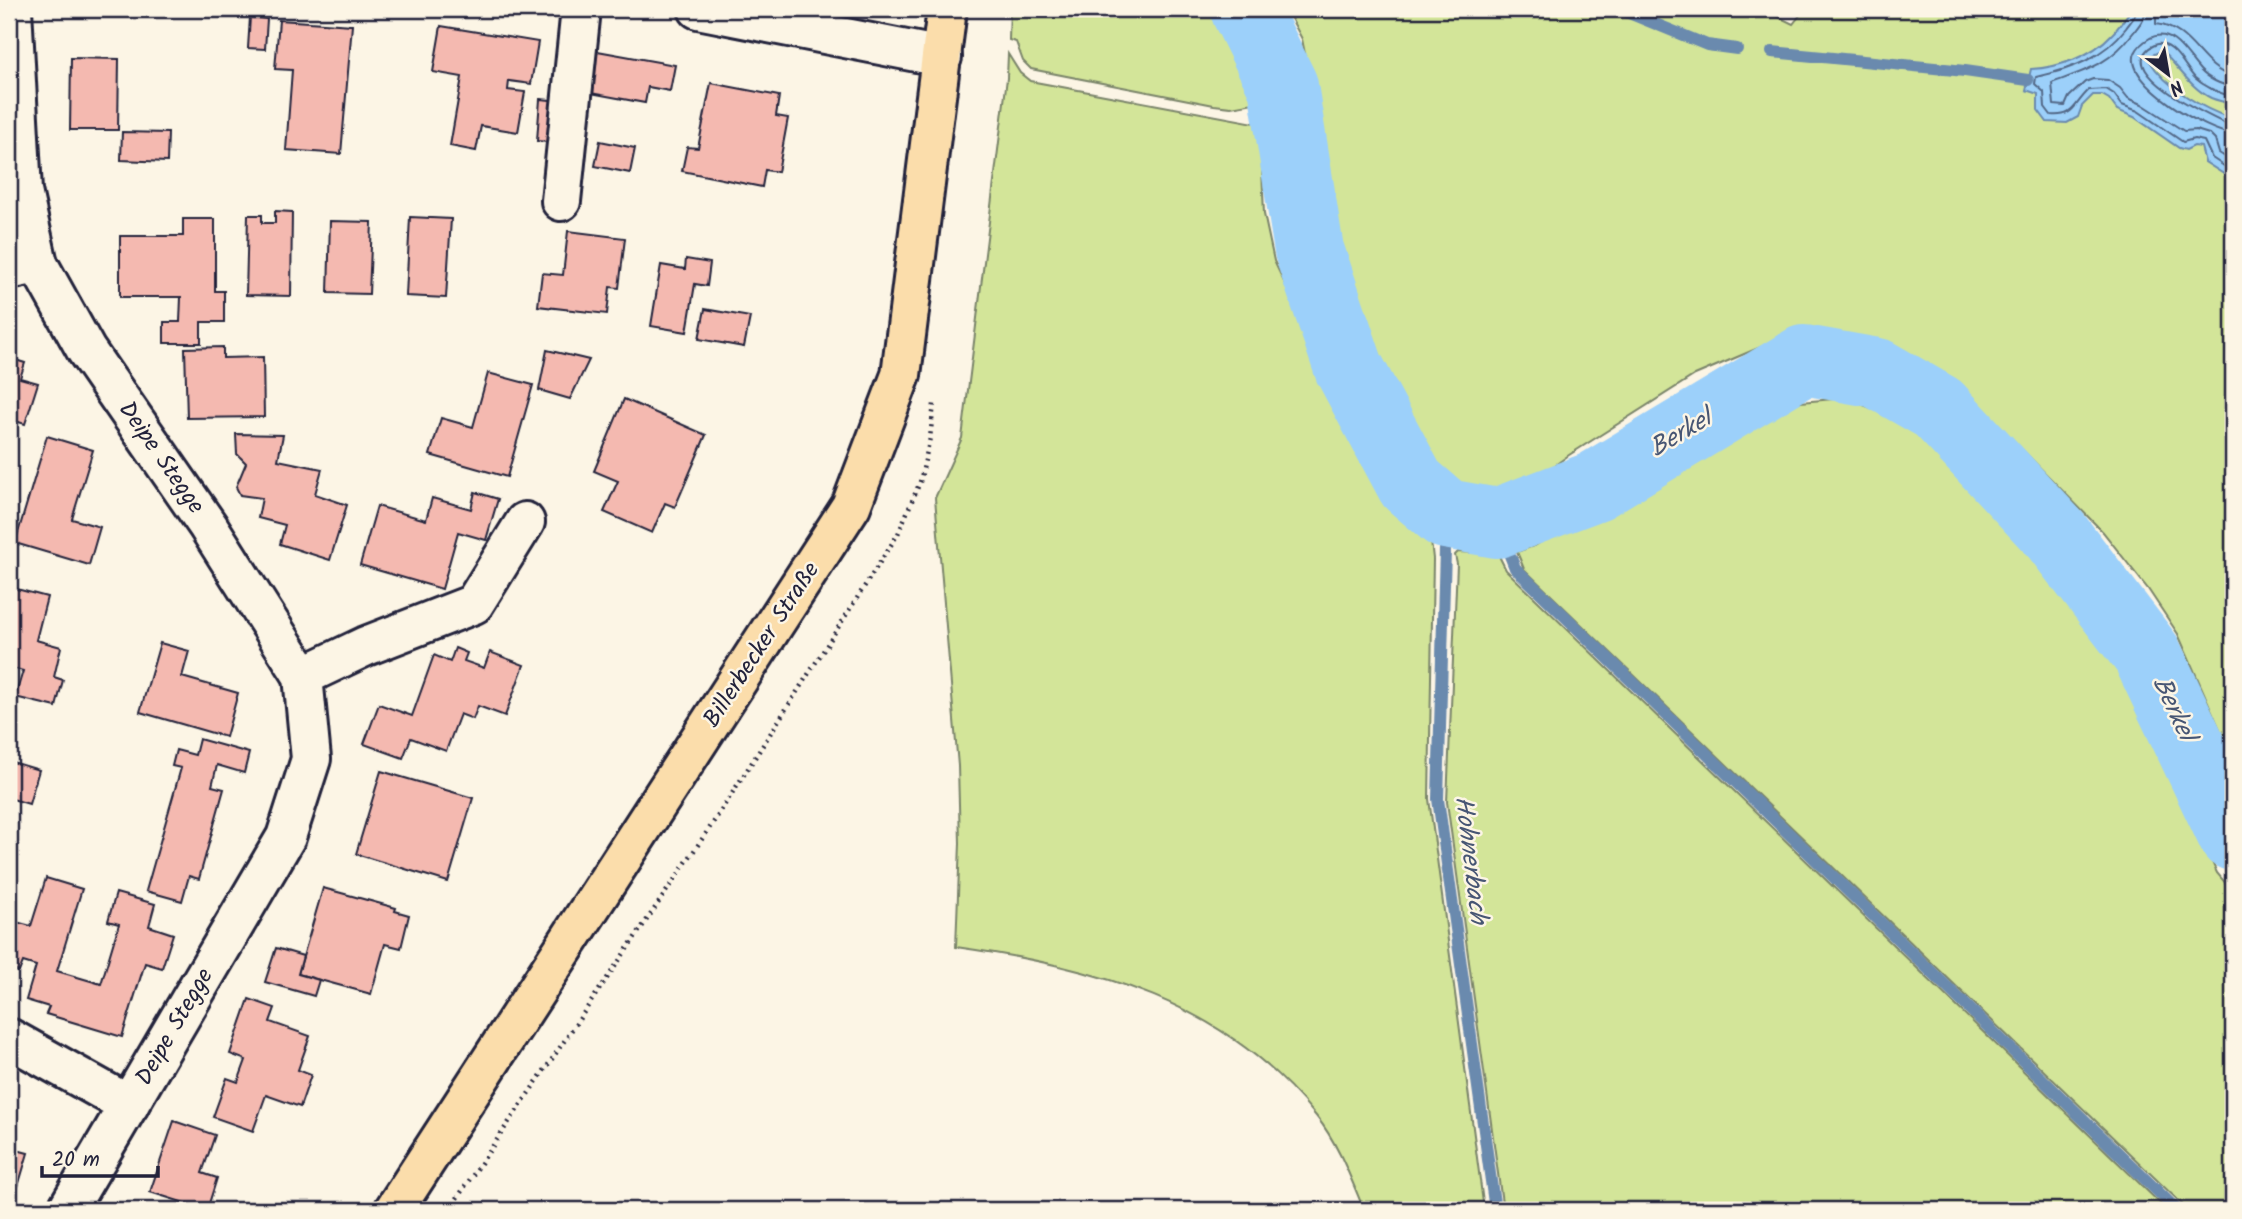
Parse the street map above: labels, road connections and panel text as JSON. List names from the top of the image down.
{
  "streets": {
    "main road": ["Billerbecker Straße"],
    "street": ["Deipe Stegge"]
  },
  "water": ["Berkel", "Hohnerbach"],
  "scale_bar": "20 m",
  "north": "bottom right"
}
